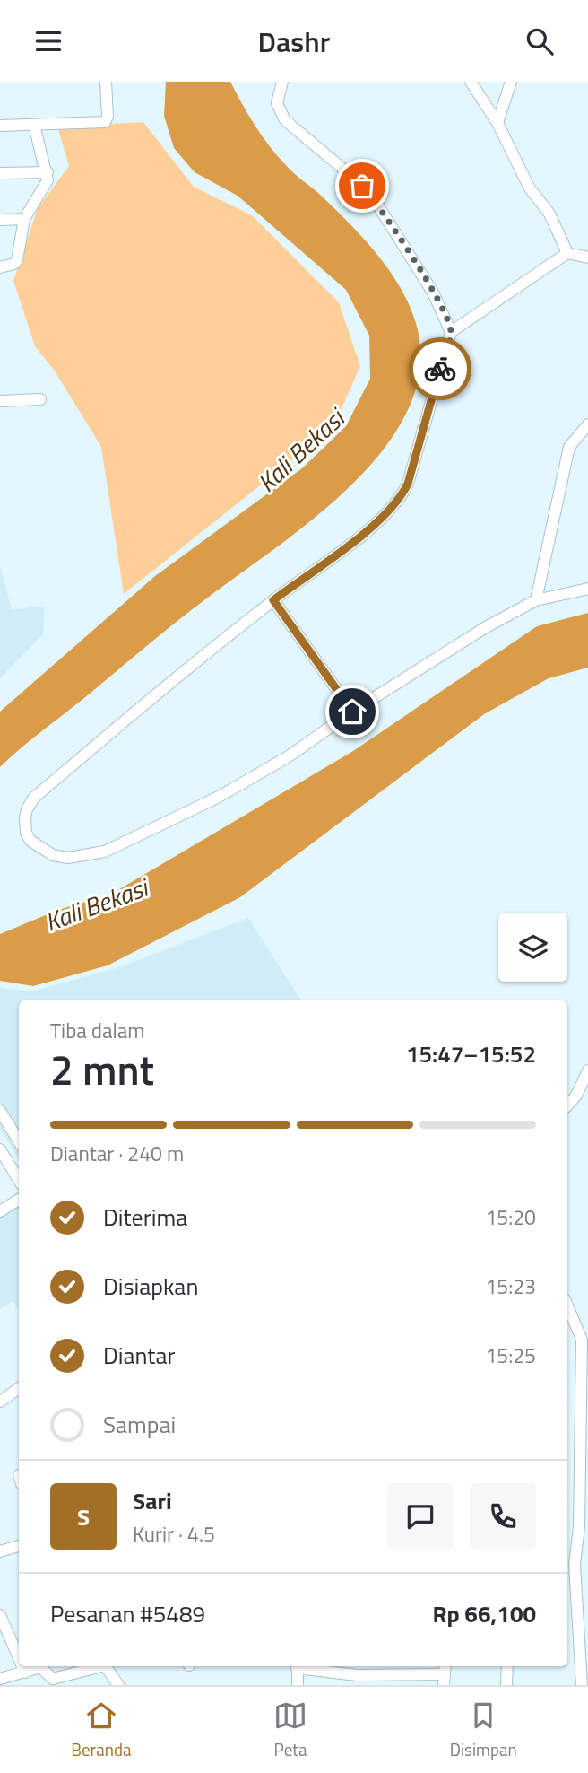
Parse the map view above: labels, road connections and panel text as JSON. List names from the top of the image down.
{
  "water": ["Kali Bekasi"],
  "page": {
    "header": "Dashr",
    "heading": ["2 mnt", "Tiba dalam", "15:47–15:52"],
    "panel": [
      "Sari",
      "Kurir · 4.5",
      "Pesanan #5489",
      "Rp 66,100"
    ],
    "bar": "Diantar · 240 m",
    "list": [
      ["Diterima", "15:20"],
      ["Disiapkan", "15:23"],
      ["Diantar", "15:25"],
      "Sampai"
    ],
    "round": "S",
    "tabs": ["Beranda", "Peta", "Disimpan"]
  }
}
